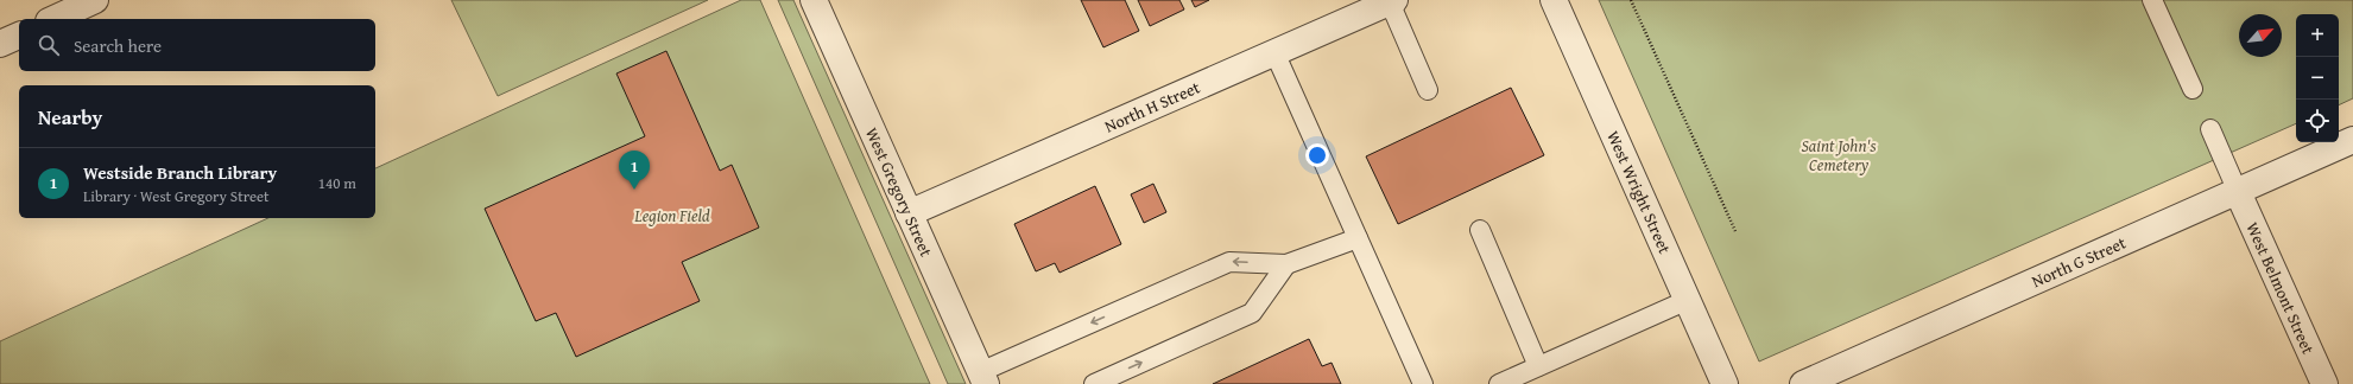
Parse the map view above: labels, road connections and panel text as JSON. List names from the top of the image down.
{
  "streets": {
    "street": [
      "North H Street",
      "West Gregory Street",
      "West Wright Street",
      "North G Street",
      "West Belmont Street"
    ]
  },
  "crossings": [
    ["North H Street", "West Gregory Street"],
    ["North G Street", "West Belmont Street"]
  ],
  "parks": ["Saint John's Cemetery", "Legion Field"],
  "north": "top right",
  "page": {
    "map_buttons": ["+", "−"],
    "search": "Search here",
    "heading": "Nearby",
    "list": [
      {
        "mark": "1",
        "name": "Westside Branch Library",
        "note": "Library · West Gregory Street",
        "value": "140 m"
      }
    ],
    "pins": "1"
  }
}
